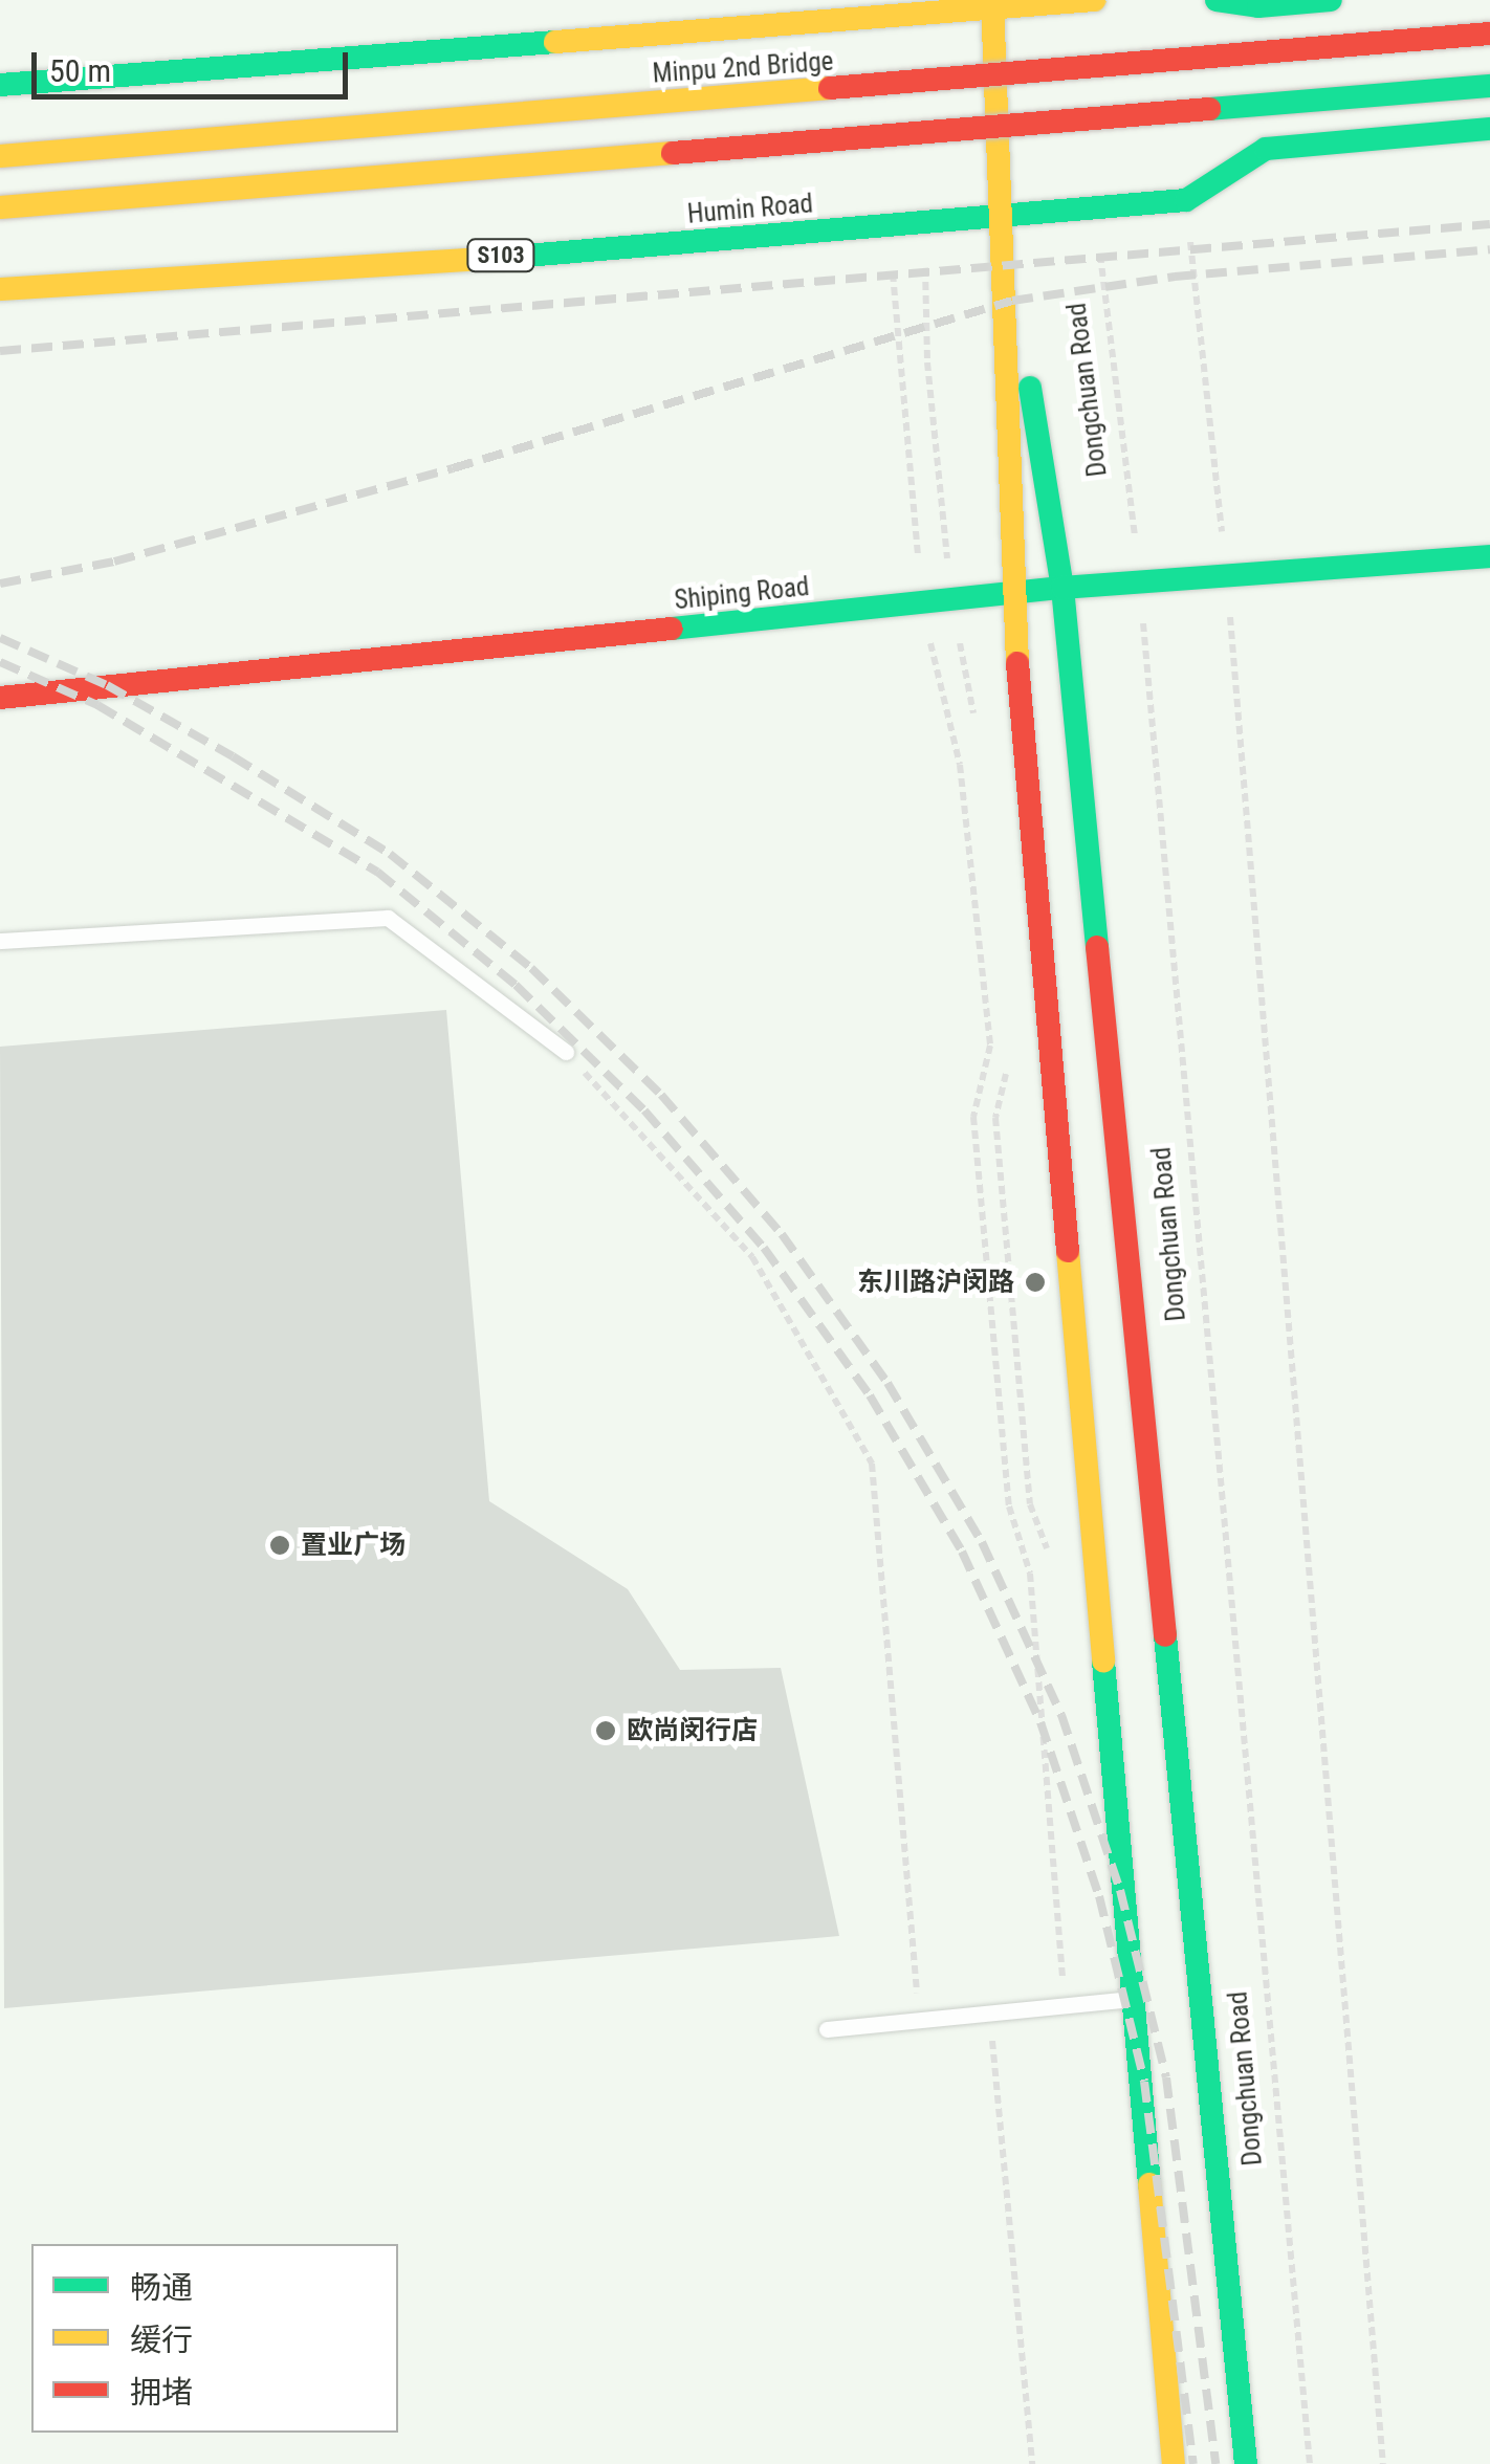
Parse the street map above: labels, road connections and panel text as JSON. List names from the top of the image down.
{
  "streets": {
    "main road": [
      "Minpu 2nd Bridge",
      "Humin Road",
      "S103",
      "Dongchuan Road",
      "Shiping Road"
    ]
  },
  "crossings": [
    ["Humin Road", "Dongchuan Road"],
    ["Dongchuan Road", "Shiping Road"]
  ],
  "places": ["东川路沪闵路", "置业广场", "欧尚闵行店"],
  "legend": ["畅通", "缓行", "拥堵"],
  "scale_bar": "50 m"
}
